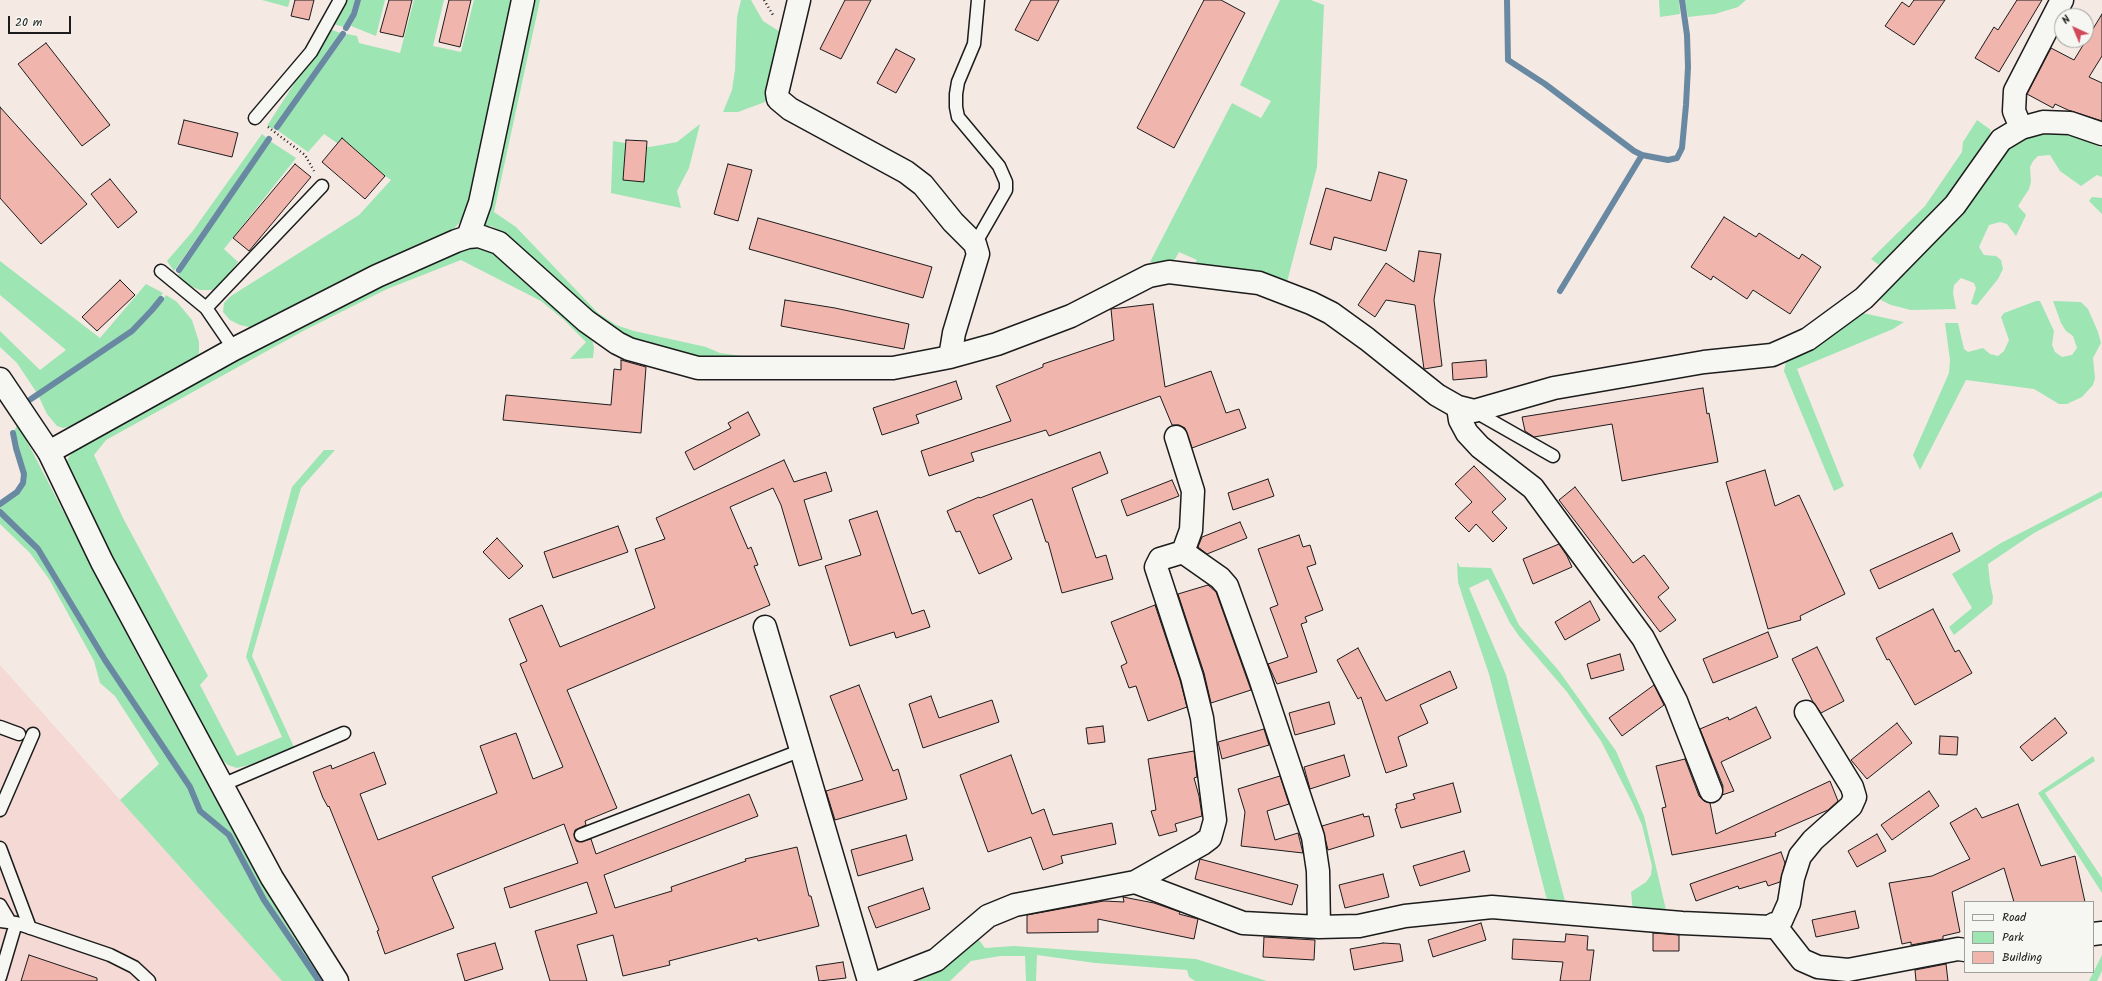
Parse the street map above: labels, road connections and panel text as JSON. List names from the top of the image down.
{
  "legend": ["Road", "Park", "Building"],
  "scale_bar": "20 m",
  "north": "top left"
}
